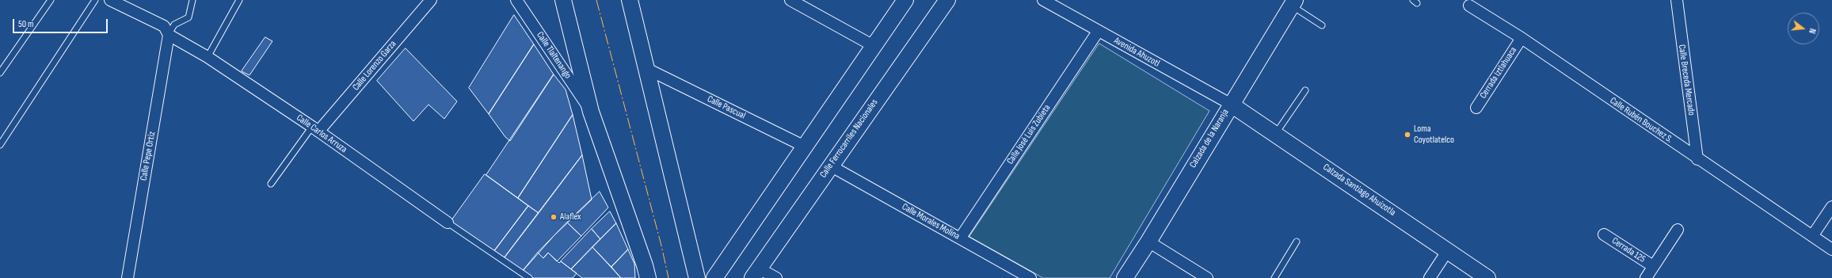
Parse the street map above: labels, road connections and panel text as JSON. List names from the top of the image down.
{
  "streets": {
    "street": [
      "Avenida Ahuzotl",
      "Calle Tlaltenango",
      "Calle Lorenzo Garza",
      "Cerrada Iztlahuaca",
      "Calle Breceda Mercado",
      "Calle Pascual",
      "Calle Rubén Bouchez S.",
      "Calle Carlos Arruza",
      "Calle José Luis Zubieta",
      "Calle Ferrocarriles Nacionales",
      "Calzada de la Naranja",
      "Calle Pepe Ortiz",
      "Calzada Santiago Ahuizotla",
      "Calle Morales Molina",
      "Cerrada 125"
    ]
  },
  "crossings": [
    ["Avenida Ahuzotl", "Calle José Luis Zubieta"],
    ["Avenida Ahuzotl", "Calzada de la Naranja"],
    ["Avenida Ahuzotl", "Calzada Santiago Ahuizotla"],
    ["Calle Lorenzo Garza", "Calle Carlos Arruza"],
    ["Cerrada Iztlahuaca", "Calle Rubén Bouchez S."],
    ["Calle Breceda Mercado", "Calle Rubén Bouchez S."],
    ["Calle Carlos Arruza", "Calle Pepe Ortiz"],
    ["Calle José Luis Zubieta", "Calle Morales Molina"],
    ["Calle Ferrocarriles Nacionales", "Calle Morales Molina"],
    ["Calzada de la Naranja", "Calzada Santiago Ahuizotla"]
  ],
  "places": ["Loma Coyotlatelco", "Alaflex"],
  "scale_bar": "50 m",
  "north": "right"
}
